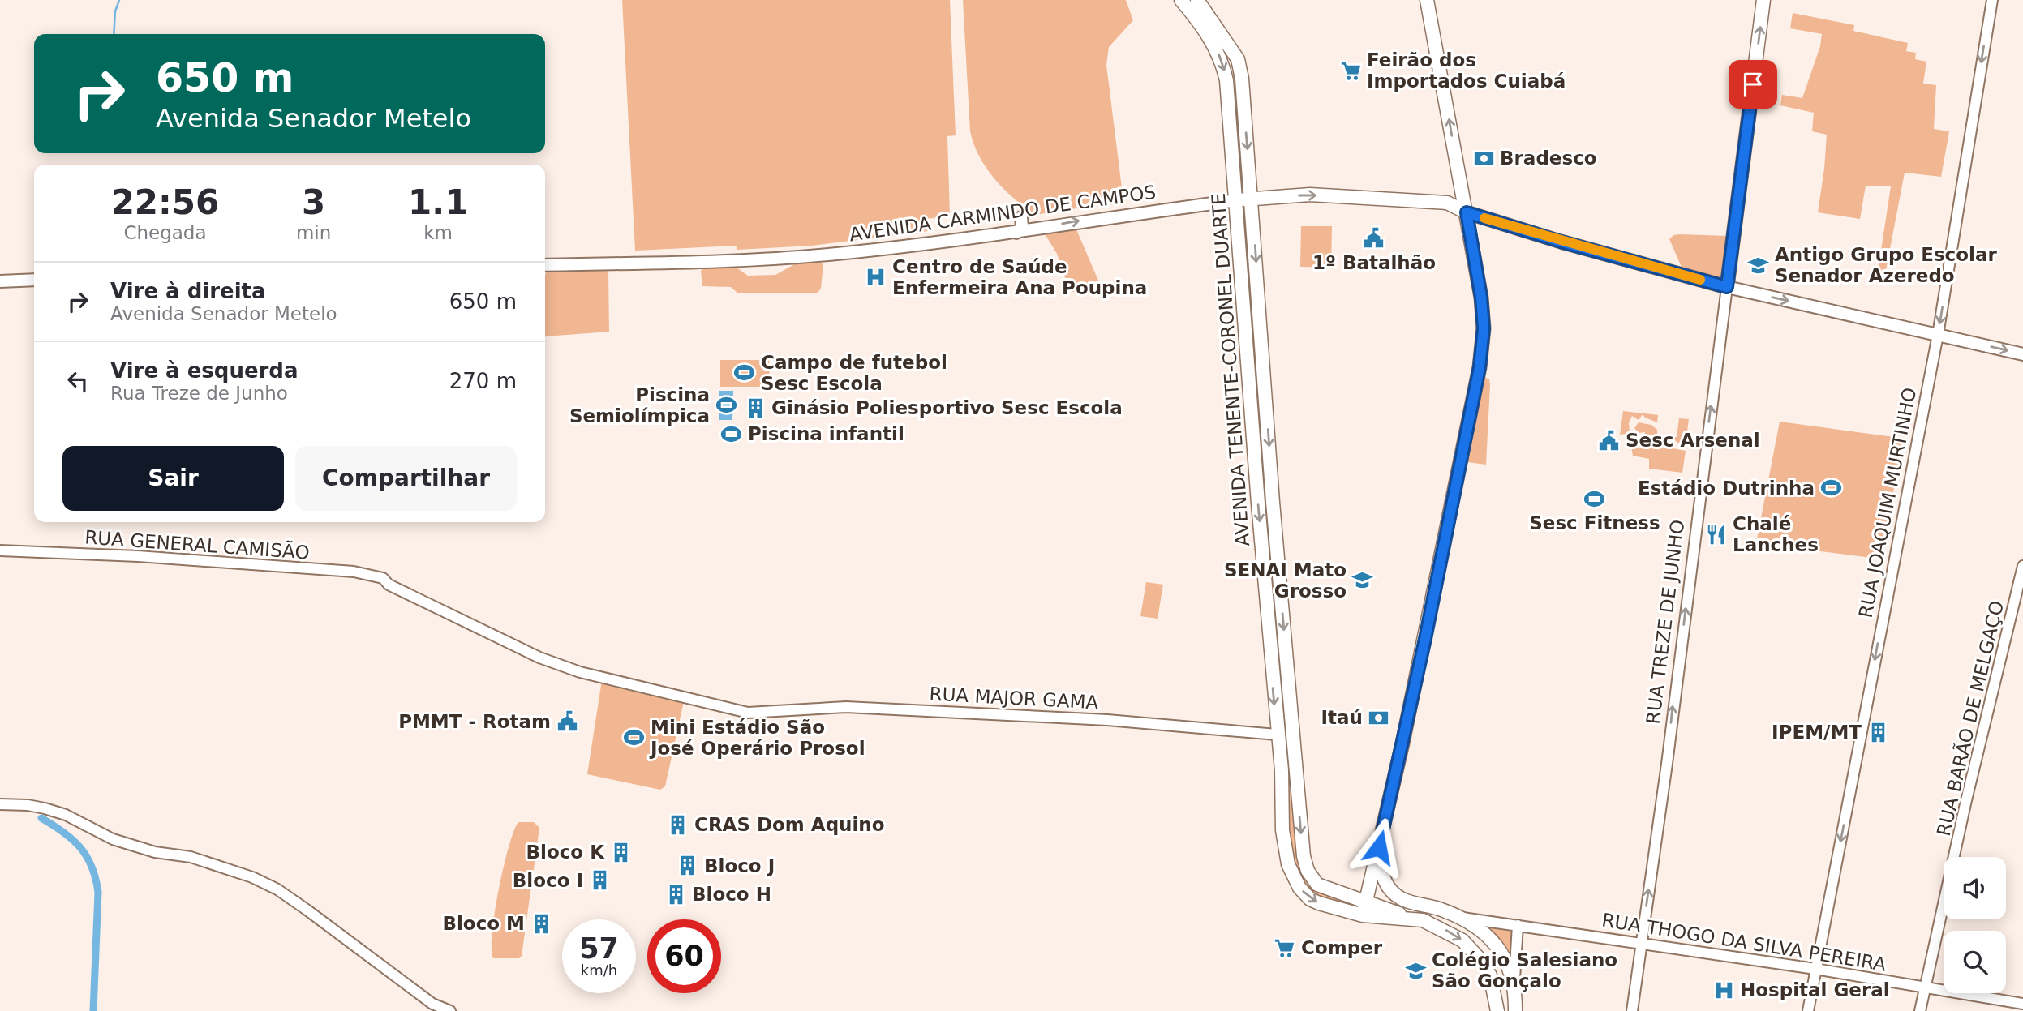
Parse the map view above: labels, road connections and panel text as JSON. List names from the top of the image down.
{
  "streets": {
    "main road": ["AVENIDA CARMINDO DE CAMPOS", "AVENIDA TENENTE-CORONEL DUARTE", "RUA TREZE DE JUNHO"],
    "street": [
      "RUA JOAQUIM MURTINHO",
      "RUA GENERAL CAMISÃO",
      "RUA MAJOR GAMA",
      "RUA BARÃO DE MELGAÇO",
      "RUA THOGO DA SILVA PEREIRA"
    ]
  },
  "crossings": [
    ["AVENIDA CARMINDO DE CAMPOS", "AVENIDA TENENTE-CORONEL DUARTE"],
    ["AVENIDA CARMINDO DE CAMPOS", "RUA TREZE DE JUNHO"],
    ["AVENIDA TENENTE-CORONEL DUARTE", "RUA MAJOR GAMA"],
    ["RUA JOAQUIM MURTINHO", "RUA THOGO DA SILVA PEREIRA"],
    ["RUA GENERAL CAMISÃO", "RUA MAJOR GAMA"],
    ["RUA TREZE DE JUNHO", "RUA THOGO DA SILVA PEREIRA"],
    ["RUA BARÃO DE MELGAÇO", "RUA THOGO DA SILVA PEREIRA"]
  ],
  "one_way": ["AVENIDA TENENTE-CORONEL DUARTE", "RUA JOAQUIM MURTINHO", "RUA TREZE DE JUNHO"],
  "places": {
    "supermarket": ["Feirão dos Importados Cuiabá", "Comper"],
    "bank": ["Bradesco", "Itaú"],
    "public building": ["1º Batalhão", "Sesc Arsenal", "PMMT - Rotam"],
    "school or university": ["Antigo Grupo Escolar Senador Azeredo", "SENAI Mato Grosso", "Colégio Salesiano São Gonçalo"],
    "hospital": ["Centro de Saúde Enfermeira Ana Poupina", "Hospital Geral"],
    "sports": [
      "Campo de futebol Sesc Escola",
      "Piscina Semiolímpica",
      "Piscina infantil",
      "Estádio Dutrinha",
      "Sesc Fitness",
      "Mini Estádio São José Operário Prosol"
    ],
    "building": [
      "Ginásio Poliesportivo Sesc Escola",
      "IPEM/MT",
      "CRAS Dom Aquino",
      "Bloco K",
      "Bloco J",
      "Bloco I",
      "Bloco H",
      "Bloco M"
    ],
    "restaurant": ["Chalé Lanches"]
  },
  "page": {
    "turn": ["650 m", "Avenida Senador Metelo"],
    "eta": [
      "22:56",
      "Chegada",
      "3",
      "min",
      "1.1",
      "km"
    ],
    "list": [
      {
        "name": "Vire à direita",
        "note": "Avenida Senador Metelo",
        "value": "650 m"
      },
      {
        "name": "Vire à esquerda",
        "note": "Rua Treze de Junho",
        "value": "270 m"
      }
    ],
    "buttons": ["Sair", "Compartilhar"],
    "speed": "57 km/h",
    "limit": "60"
  }
}
